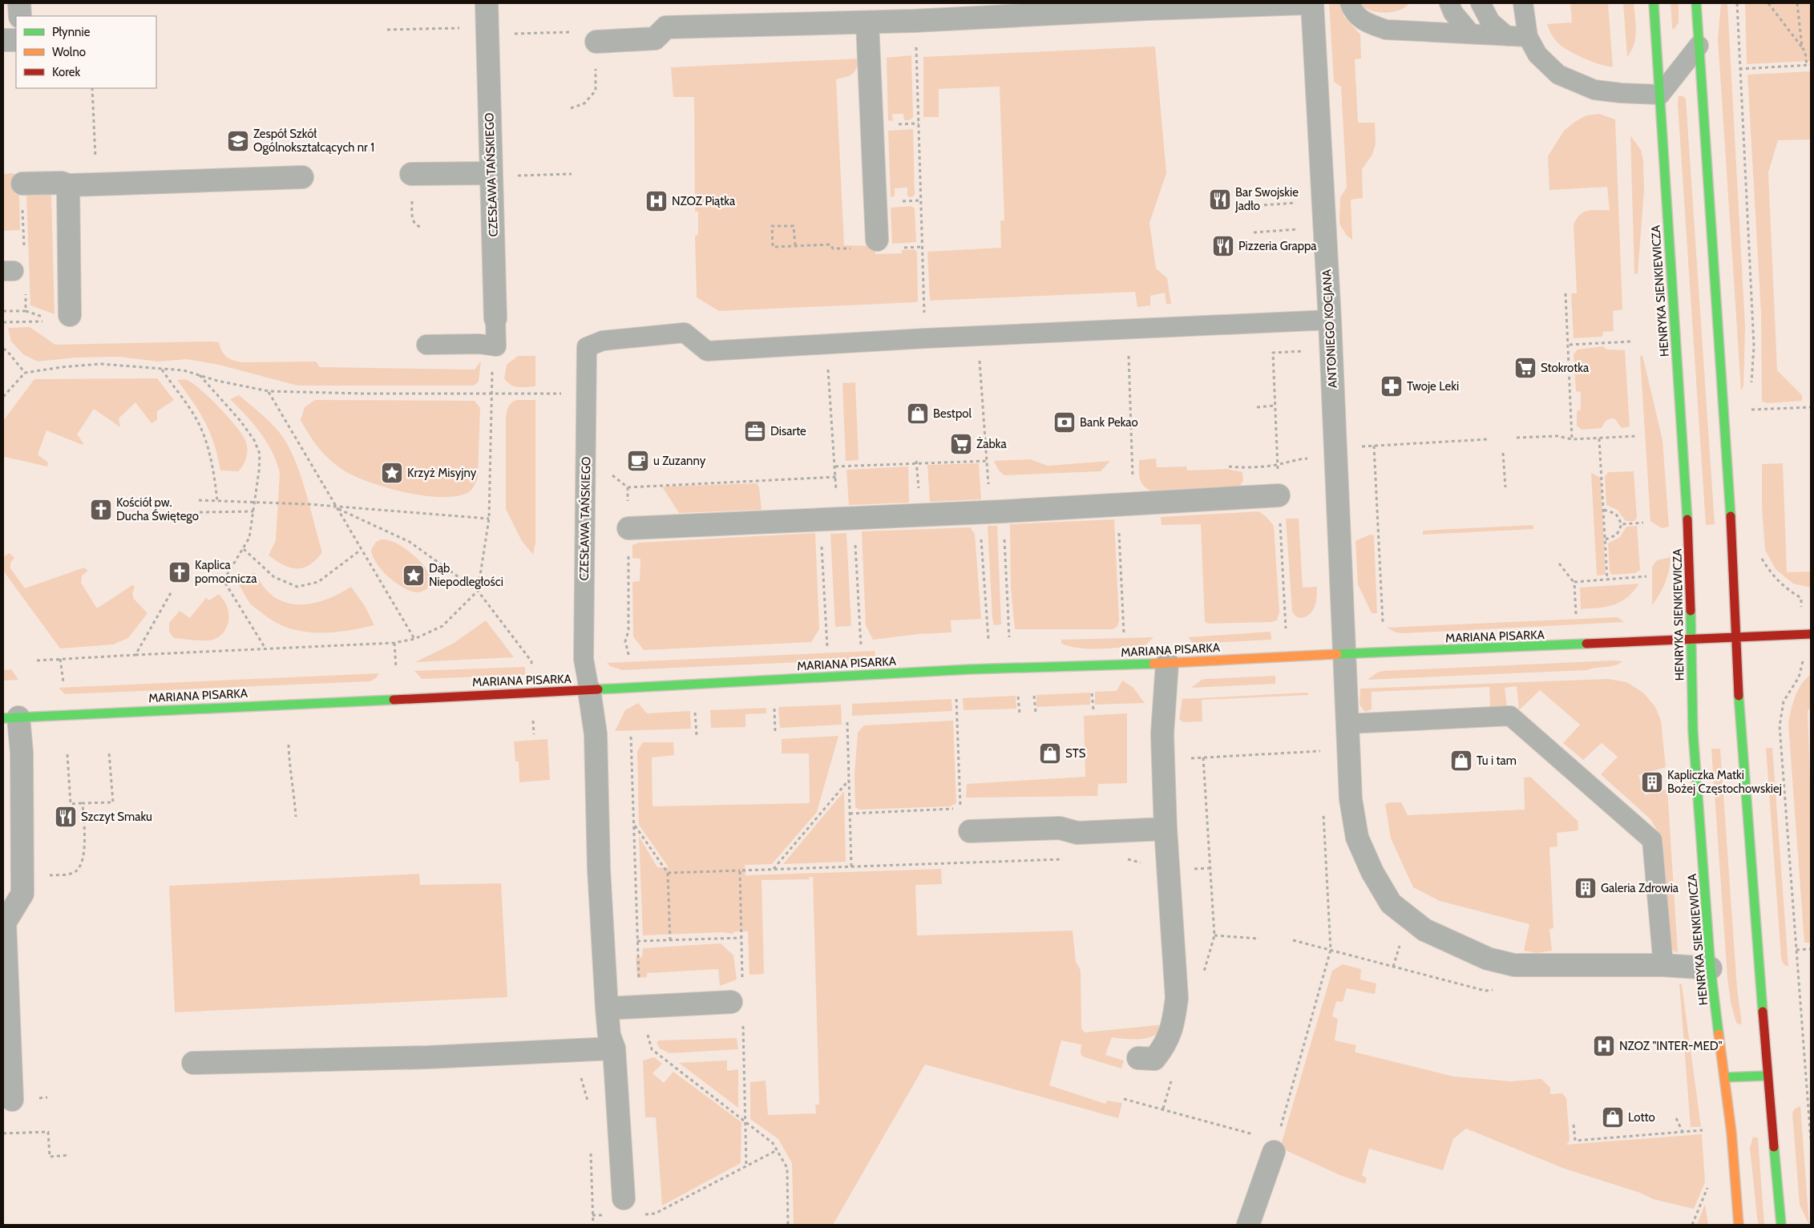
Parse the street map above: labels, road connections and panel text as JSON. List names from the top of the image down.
{
  "streets": {
    "street": [
      "CZESŁAWA TAŃSKIEGO",
      "HENRYKA SIENKIEWICZA",
      "ANTONIEGO KOCJANA",
      "MARIANA PISARKA"
    ]
  },
  "crossings": [
    ["CZESŁAWA TAŃSKIEGO", "MARIANA PISARKA"],
    ["HENRYKA SIENKIEWICZA", "ANTONIEGO KOCJANA"],
    ["HENRYKA SIENKIEWICZA", "MARIANA PISARKA"],
    ["ANTONIEGO KOCJANA", "MARIANA PISARKA"]
  ],
  "places": {
    "school or university": ["Zespół Szkół Ogólnokształcących nr 1"],
    "restaurant": ["Bar Swojskie Jadło", "Pizzeria Grappa", "Szczyt Smaku"],
    "hospital": ["NZOZ Piątka", "NZOZ \"INTER-MED\""],
    "supermarket": ["Stokrotka", "Żabka"],
    "pharmacy": ["Twoje Leki"],
    "shop": [
      "Bestpol",
      "STS",
      "Tu i tam",
      "Lotto"
    ],
    "bank": ["Bank Pekao"],
    "office": ["Disarte"],
    "cafe": ["u Zuzanny"],
    "place": ["Krzyż Misyjny", "Dąb Niepodległości"],
    "church": ["Kościół pw. Ducha Świętego", "Kaplica pomocnicza"],
    "building": ["Kapliczka Matki Bożej Częstochowskiej", "Galeria Zdrowia"]
  },
  "legend": ["Płynnie", "Wolno", "Korek"]
}
